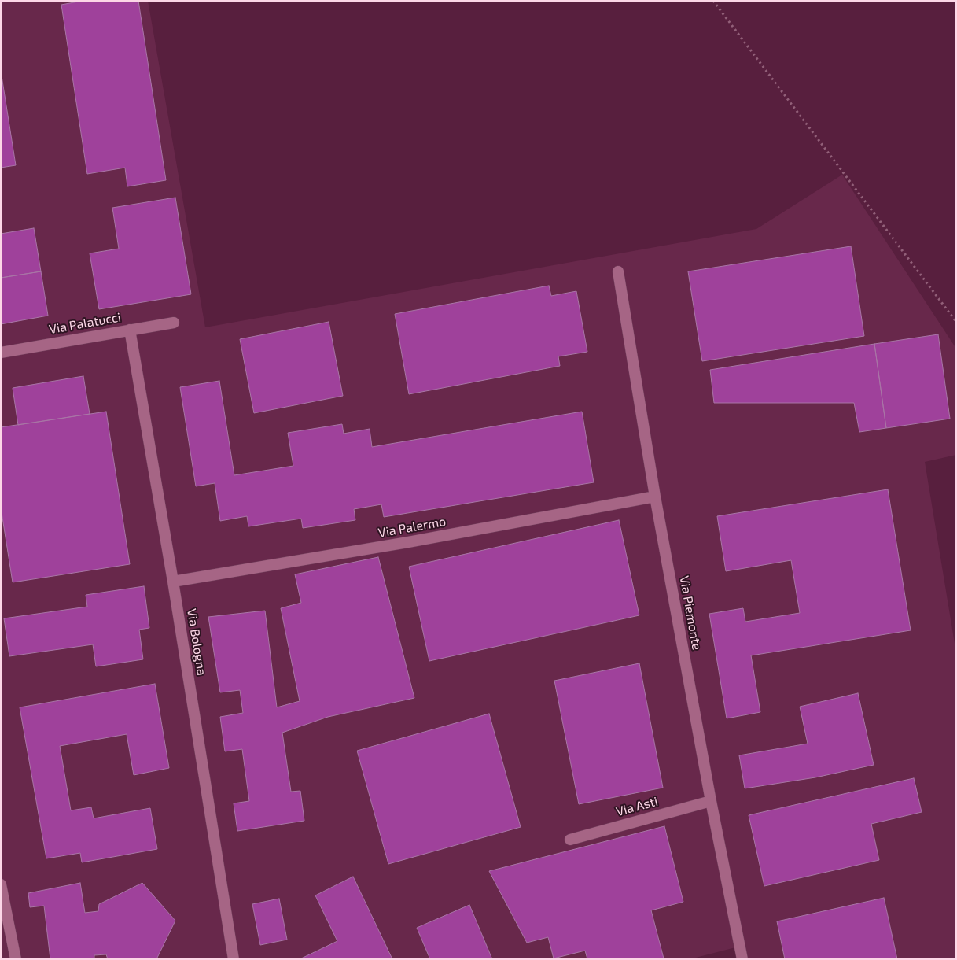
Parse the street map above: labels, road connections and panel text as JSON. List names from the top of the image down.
{
  "streets": {
    "street": [
      "Via Palatucci",
      "Via Palermo",
      "Via Piemonte",
      "Via Bologna",
      "Via Asti"
    ]
  },
  "crossings": [
    ["Via Palatucci", "Via Bologna"],
    ["Via Palermo", "Via Piemonte"],
    ["Via Palermo", "Via Bologna"],
    ["Via Piemonte", "Via Asti"]
  ]
}
